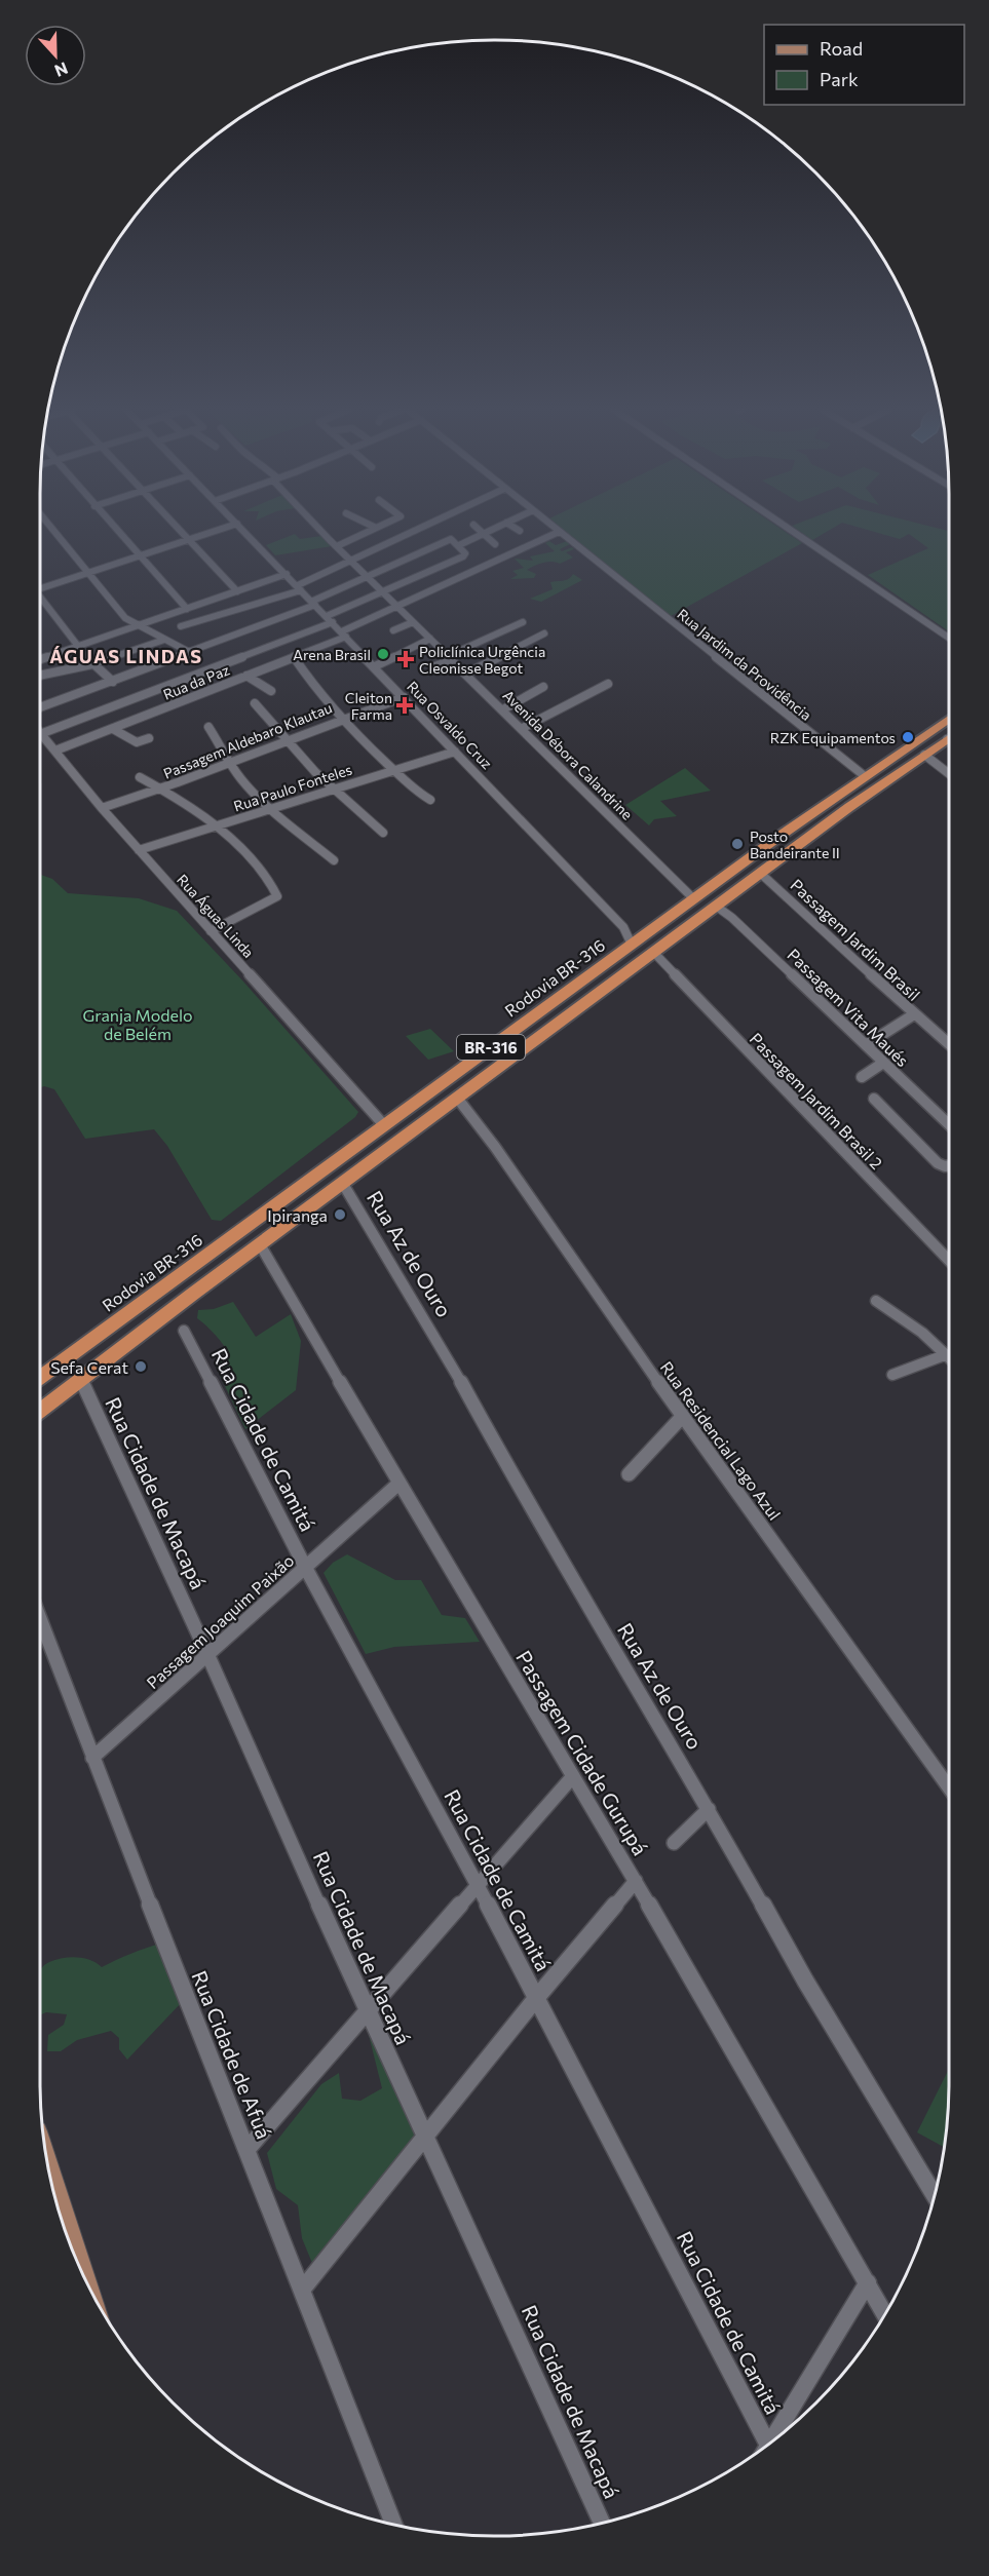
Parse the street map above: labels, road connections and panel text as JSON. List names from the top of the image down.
{
  "streets": {
    "highway": ["Rodovia BR-316", "BR-316"],
    "street": [
      "Rua Jardim da Providência",
      "Rua da Paz",
      "Rua Osvaldo Cruz",
      "Passagem Aldebaro Klautau",
      "Avenida Débora Calandrine",
      "Rua Paulo Fonteles",
      "Rua Águas Linda",
      "Passagem Jardim Brasil",
      "Passagem Vita Maués",
      "Passagem Jardim Brasil 2",
      "Rua Az de Ouro",
      "Rua Cidade de Camitá",
      "Rua Residencial Lago Azul",
      "Rua Cidade de Macapá",
      "Passagem Joaquim Paixão",
      "Passagem Cidade Gurupá",
      "Rua Cidade de Afuá"
    ]
  },
  "crossings": [
    ["Rua Jardim da Providência", "Rua da Paz"],
    ["Rua Jardim da Providência", "Rodovia BR-316"],
    ["Rua da Paz", "Rua Osvaldo Cruz"],
    ["Rua da Paz", "Avenida Débora Calandrine"],
    ["Rua da Paz", "Rua Águas Linda"],
    ["Rua Osvaldo Cruz", "Passagem Aldebaro Klautau"],
    ["Rua Osvaldo Cruz", "Rua Paulo Fonteles"],
    ["Rua Osvaldo Cruz", "Rodovia BR-316"],
    ["Passagem Aldebaro Klautau", "Rua Águas Linda"],
    ["Avenida Débora Calandrine", "Rodovia BR-316"],
    ["Rua Paulo Fonteles", "Rua Águas Linda"],
    ["Rua Águas Linda", "Rodovia BR-316"],
    ["Passagem Jardim Brasil", "BR-316"],
    ["Passagem Vita Maués", "BR-316"],
    ["BR-316", "Passagem Jardim Brasil 2"],
    ["BR-316", "Rua Az de Ouro"],
    ["BR-316", "Rua Residencial Lago Azul"],
    ["BR-316", "Rua Cidade de Macapá"],
    ["BR-316", "Passagem Cidade Gurupá"],
    ["Rua Cidade de Camitá", "Passagem Joaquim Paixão"],
    ["Rua Cidade de Macapá", "Passagem Joaquim Paixão"],
    ["Passagem Joaquim Paixão", "Passagem Cidade Gurupá"],
    ["Passagem Joaquim Paixão", "Rua Cidade de Afuá"]
  ],
  "districts": ["ÁGUAS LINDAS"],
  "parks": ["Granja Modelo de Belém"],
  "places": {
    "other": [
      "Arena Brasil",
      "RZK Equipamentos",
      "Posto Bandeirante II",
      "Ipiranga",
      "Sefa Cerat"
    ],
    "health": ["Policlínica Urgência Cleonisse Begot", "Cleiton Farma"]
  },
  "legend": ["Road", "Park"],
  "north": "bottom"
}
